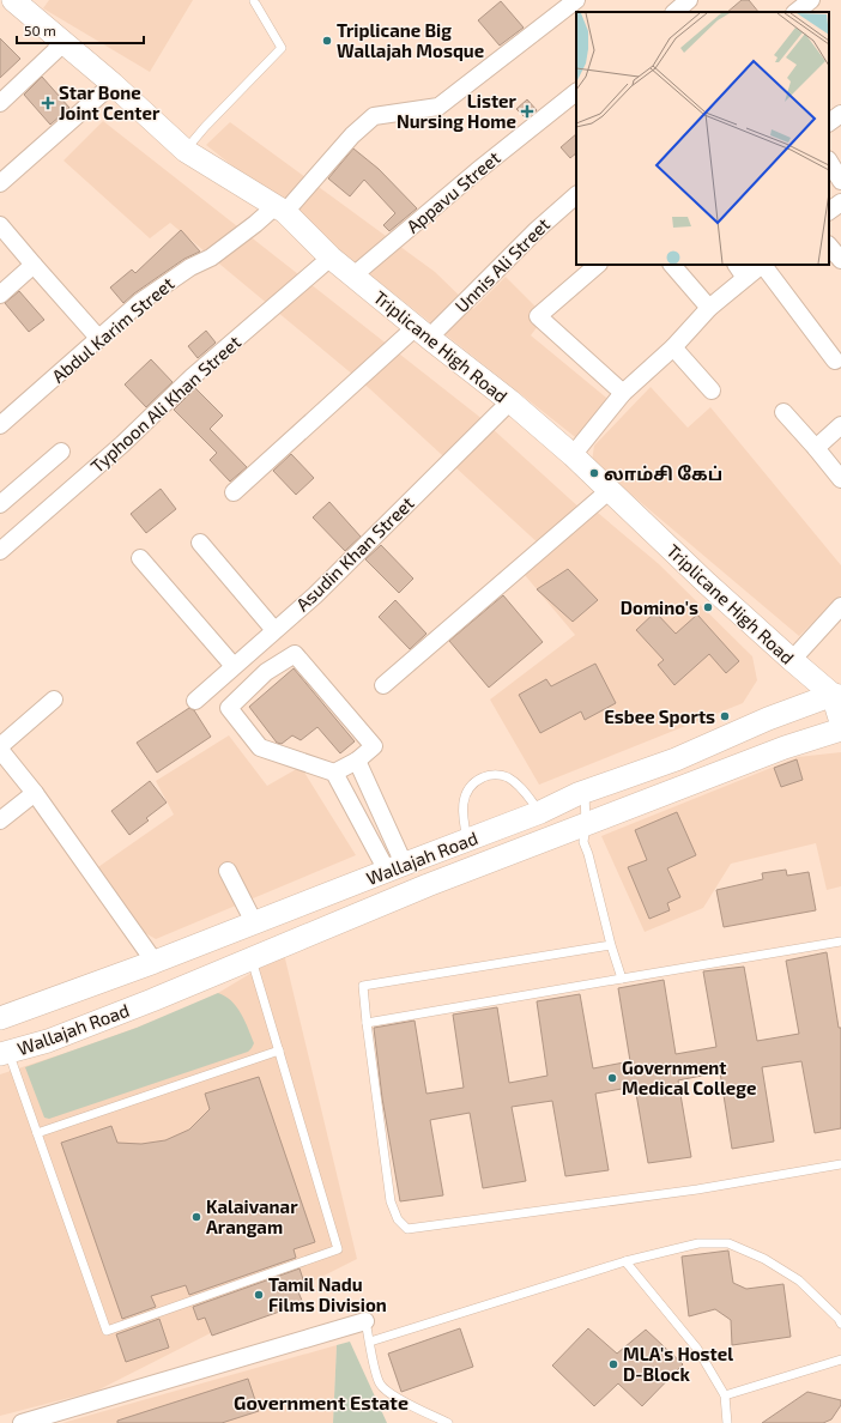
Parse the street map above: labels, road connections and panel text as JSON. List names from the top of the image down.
{
  "streets": {
    "main road": ["Triplicane High Road", "Wallajah Road"],
    "street": [
      "Appavu Street",
      "Unnis Ali Street",
      "Abdul Karim Street",
      "Typhoon Ali Khan Street",
      "Asudin Khan Street"
    ]
  },
  "crossings": [
    ["Appavu Street", "Triplicane High Road"],
    ["Unnis Ali Street", "Triplicane High Road"],
    ["Abdul Karim Street", "Triplicane High Road"],
    ["Triplicane High Road", "Typhoon Ali Khan Street"],
    ["Triplicane High Road", "Asudin Khan Street"],
    ["Triplicane High Road", "Wallajah Road"]
  ],
  "districts": ["Government Estate"],
  "places": {
    "other": [
      "Triplicane Big Wallajah Mosque",
      "லாம்சி கேப்",
      "Domino's",
      "Esbee Sports",
      "Government Medical College",
      "Kalaivanar Arangam",
      "Tamil Nadu Films Division",
      "MLA's Hostel D-Block"
    ],
    "health": ["Star Bone Joint Center", "Lister Nursing Home"]
  },
  "scale_bar": "50 m"
}
